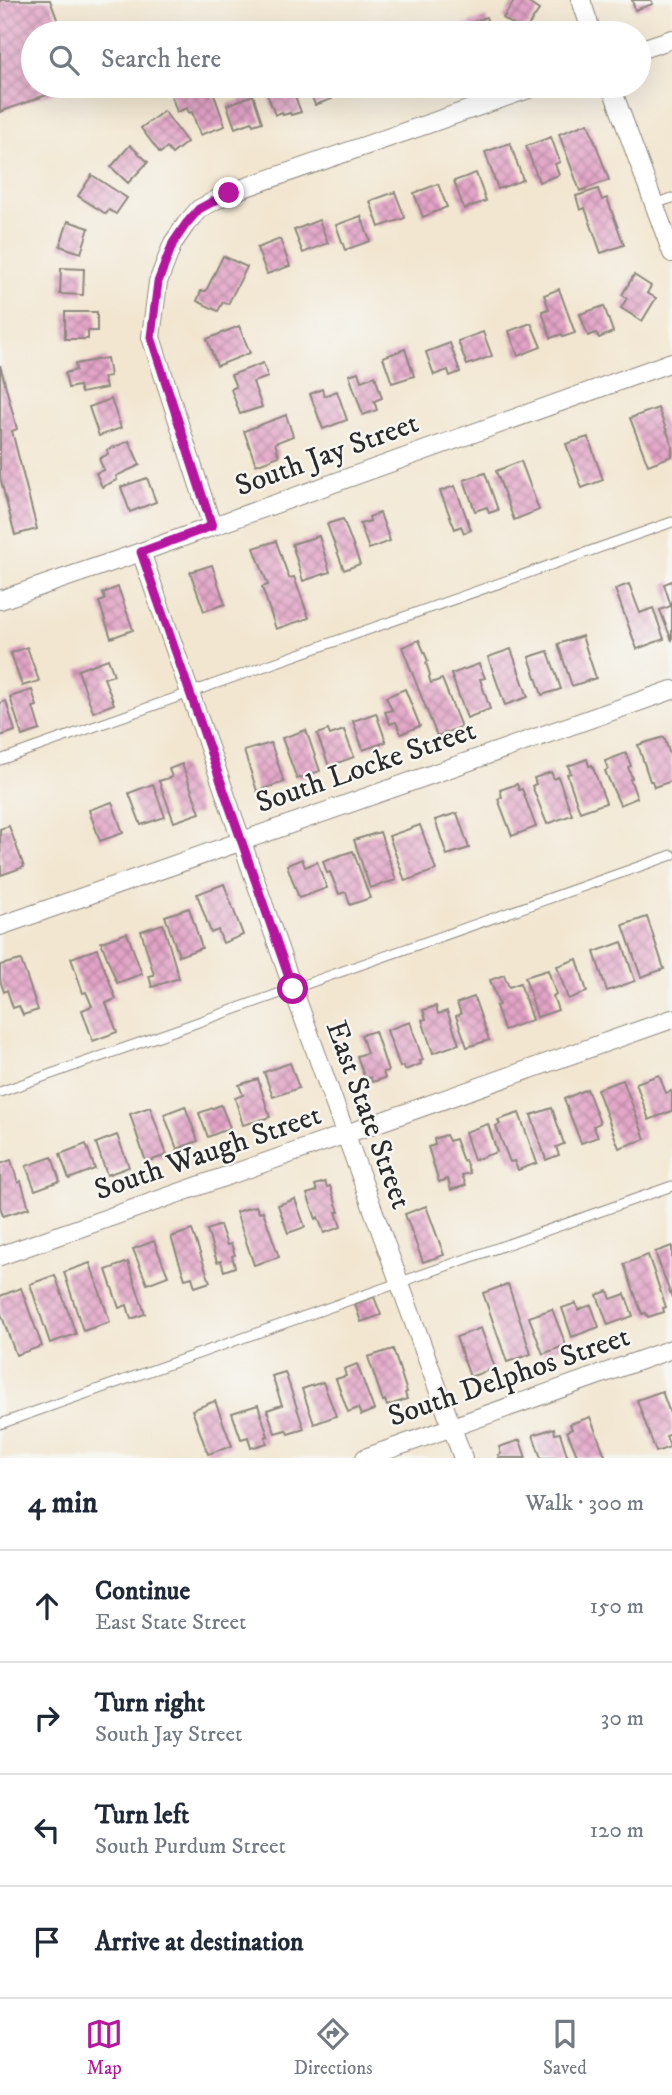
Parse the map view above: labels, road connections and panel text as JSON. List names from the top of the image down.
{
  "streets": {
    "street": [
      "South Jay Street",
      "South Locke Street",
      "East State Street",
      "South Waugh Street",
      "South Delphos Street"
    ]
  },
  "crossings": [
    ["South Jay Street", "East State Street"],
    ["South Locke Street", "East State Street"],
    ["East State Street", "South Waugh Street"],
    ["East State Street", "South Delphos Street"]
  ],
  "page": {
    "search": "Search here",
    "heading": ["4 min", "Walk · 300 m"],
    "list": [
      ["Continue", "East State Street", "150 m"],
      ["Turn right", "South Jay Street", "30 m"],
      ["Turn left", "South Purdum Street", "120 m"],
      "Arrive at destination"
    ],
    "nav": ["Map", "Directions", "Saved"]
  }
}
